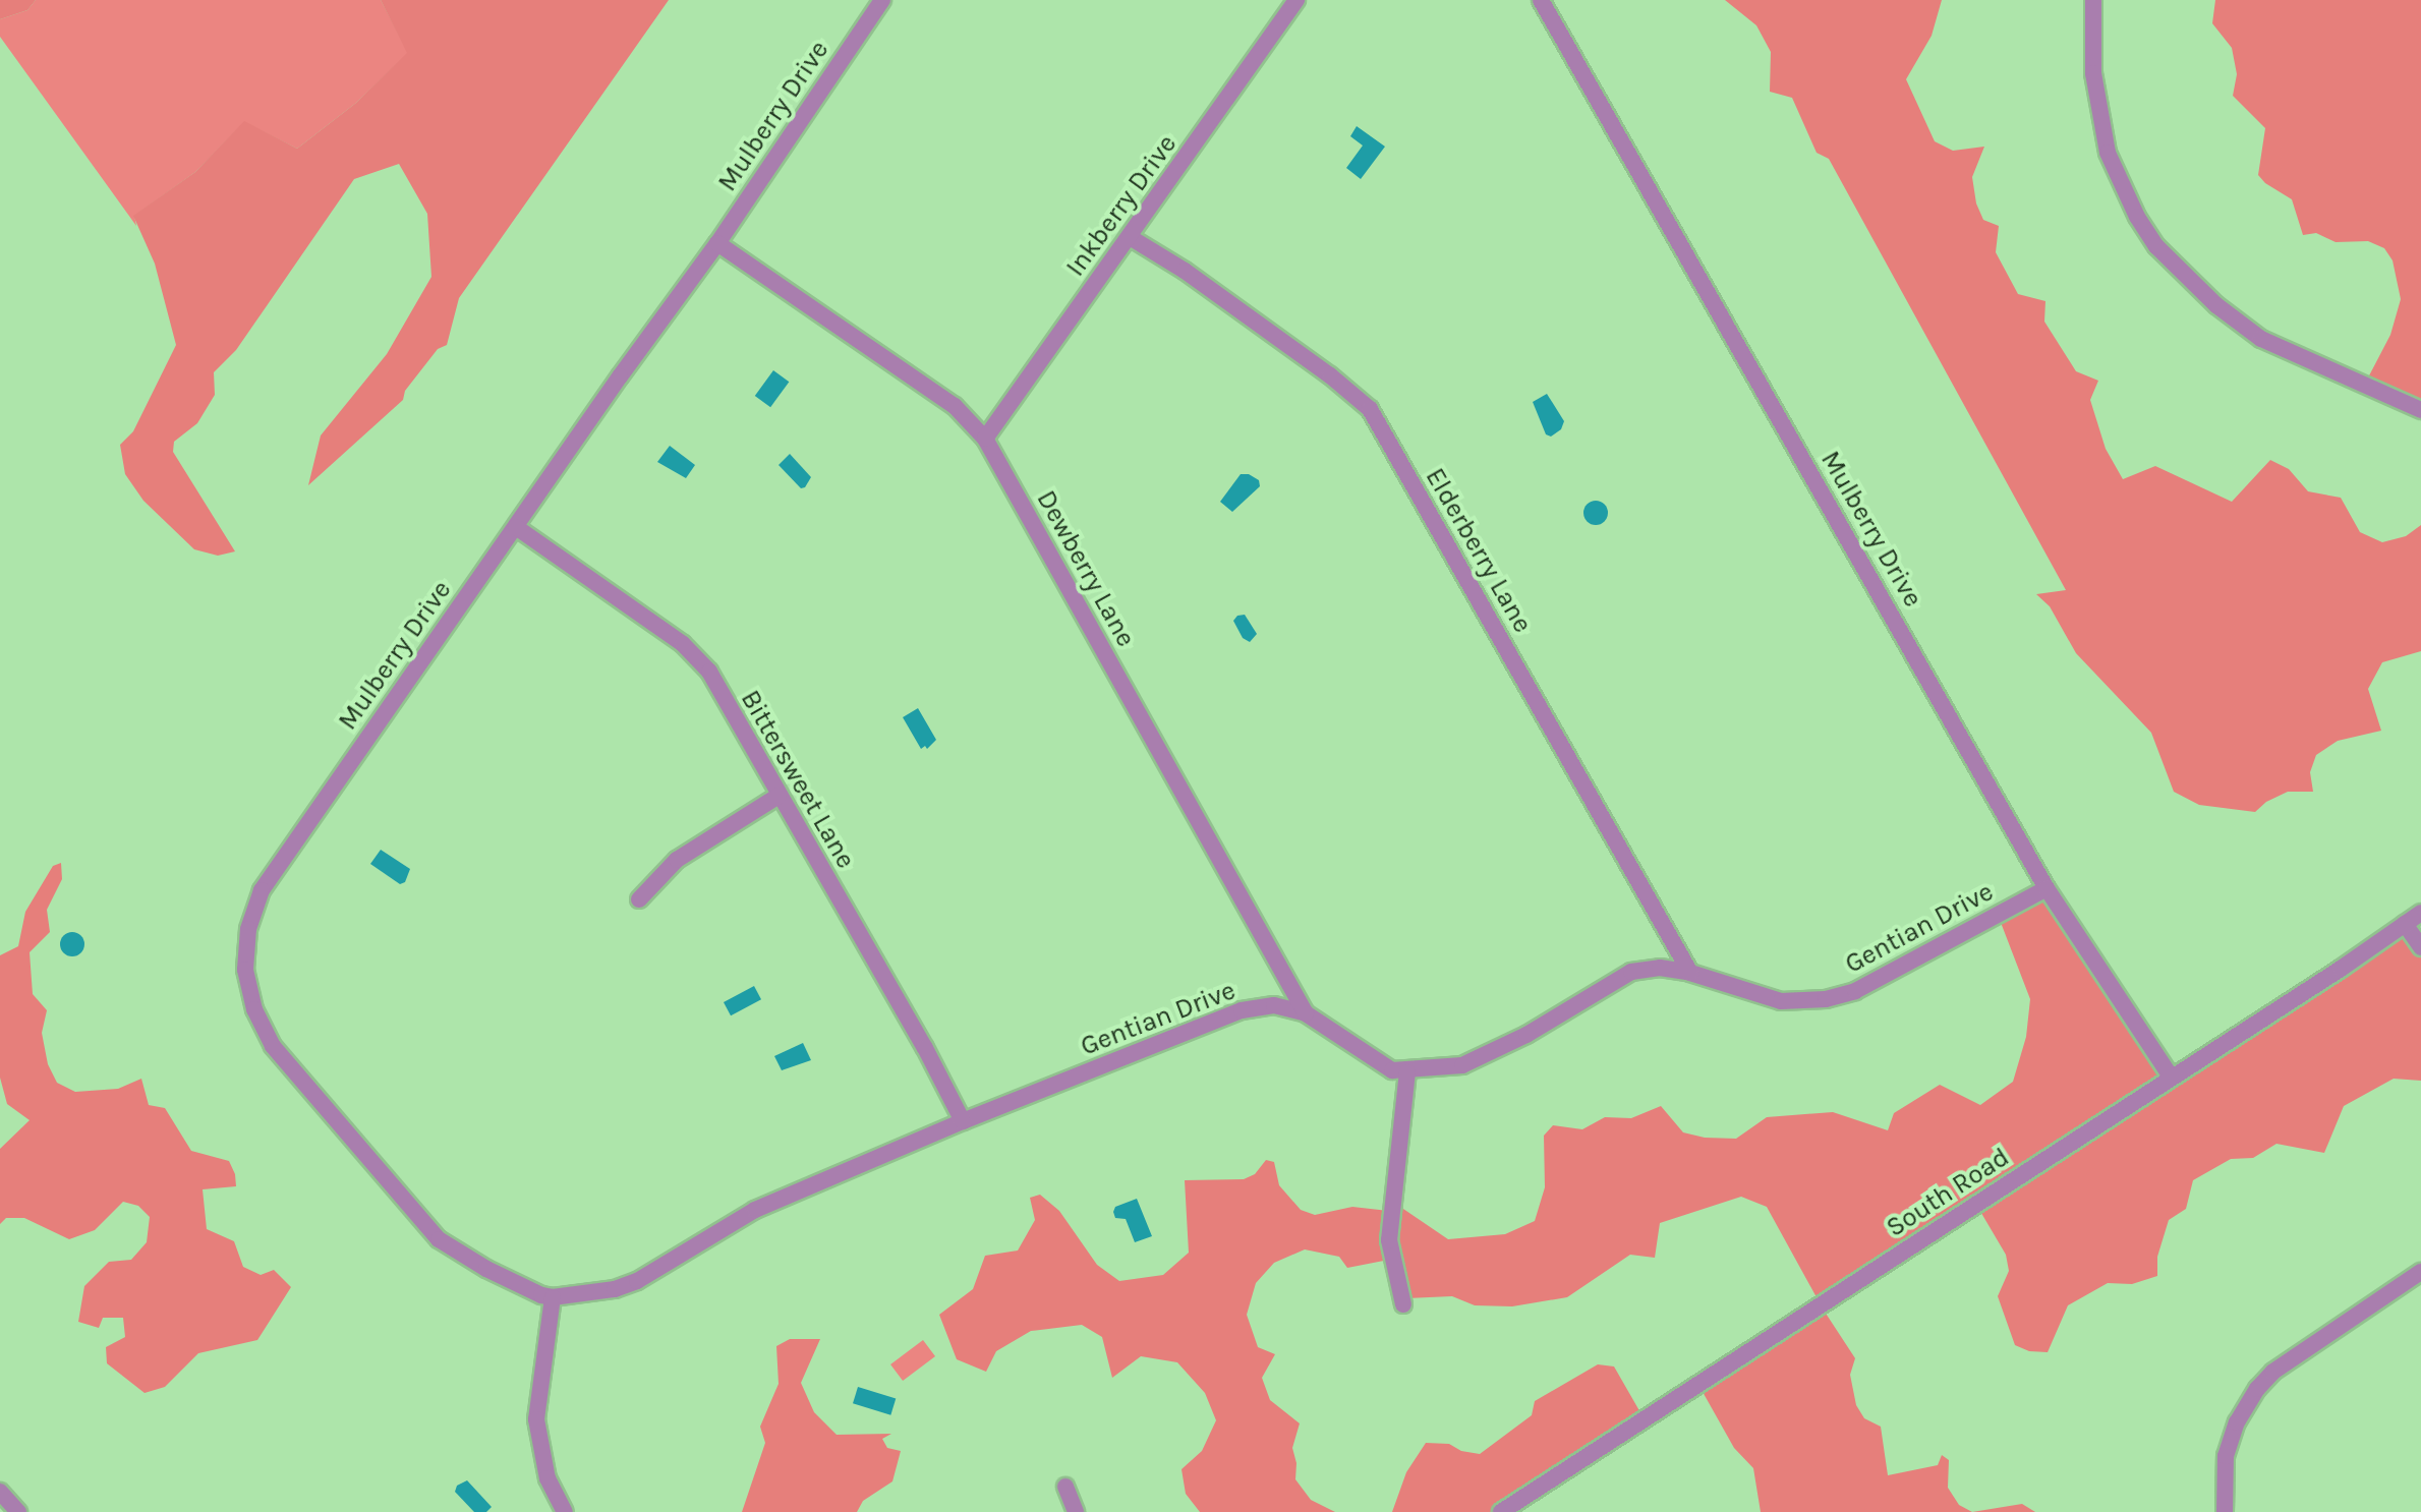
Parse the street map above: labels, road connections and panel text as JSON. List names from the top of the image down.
{
  "streets": {
    "street": [
      "Mulberry Drive",
      "Inkberry Drive",
      "Elderberry Lane",
      "Dewberry Lane",
      "Bittersweet Lane",
      "Gentian Drive",
      "South Road"
    ]
  },
  "crossings": [
    ["Mulberry Drive", "Dewberry Lane"],
    ["Mulberry Drive", "Bittersweet Lane"],
    ["Mulberry Drive", "Gentian Drive"],
    ["Mulberry Drive", "South Road"],
    ["Inkberry Drive", "Elderberry Lane"],
    ["Inkberry Drive", "Dewberry Lane"],
    ["Elderberry Lane", "Gentian Drive"],
    ["Dewberry Lane", "Gentian Drive"],
    ["Bittersweet Lane", "Gentian Drive"]
  ]
}
